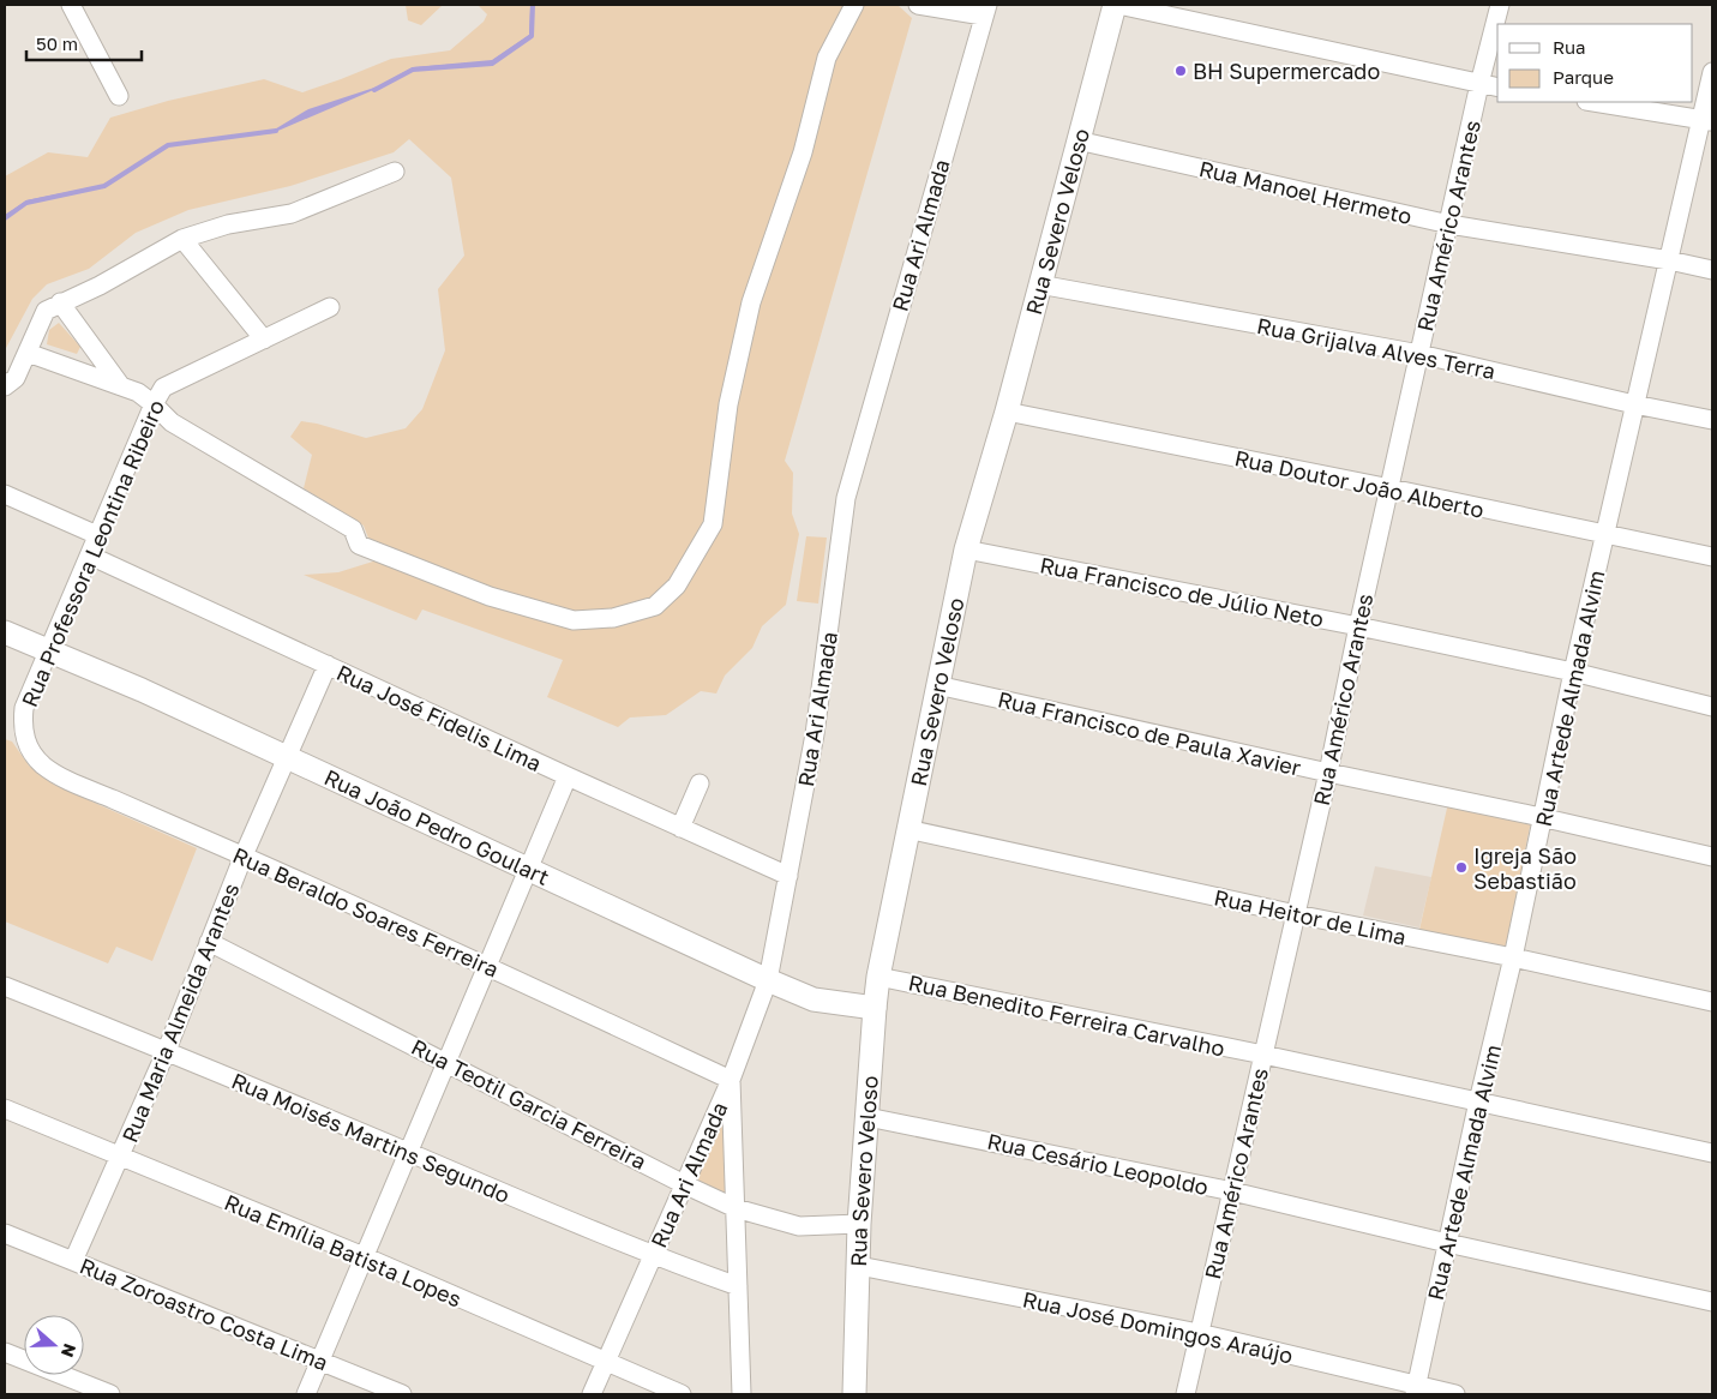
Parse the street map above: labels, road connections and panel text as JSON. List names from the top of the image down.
{
  "streets": {
    "street": [
      "Rua Manoel Hermeto",
      "Rua Severo Veloso",
      "Rua Américo Arantes",
      "Rua Ari Almada",
      "Rua Grijalva Alves Terra",
      "Rua Doutor João Alberto",
      "Rua Professora Leontina Ribeiro",
      "Rua Francisco de Júlio Neto",
      "Rua Artede Almada Alvim",
      "Rua José Fidelis Lima",
      "Rua Francisco de Paula Xavier",
      "Rua João Pedro Goulart",
      "Rua Beraldo Soares Ferreira",
      "Rua Heitor de Lima",
      "Rua Maria Almeida Arantes",
      "Rua Benedito Ferreira Carvalho",
      "Rua Teotil Garcia Ferreira",
      "Rua Moisés Martins Segundo",
      "Rua Cesário Leopoldo",
      "Rua Emília Batista Lopes",
      "Rua Zoroastro Costa Lima",
      "Rua José Domingos Araújo"
    ]
  },
  "crossings": [
    ["Rua Manoel Hermeto", "Rua Severo Veloso"],
    ["Rua Manoel Hermeto", "Rua Américo Arantes"],
    ["Rua Manoel Hermeto", "Rua Artede Almada Alvim"],
    ["Rua Severo Veloso", "Rua Grijalva Alves Terra"],
    ["Rua Severo Veloso", "Rua Doutor João Alberto"],
    ["Rua Severo Veloso", "Rua Francisco de Júlio Neto"],
    ["Rua Severo Veloso", "Rua Francisco de Paula Xavier"],
    ["Rua Severo Veloso", "Rua João Pedro Goulart"],
    ["Rua Severo Veloso", "Rua Heitor de Lima"],
    ["Rua Severo Veloso", "Rua Benedito Ferreira Carvalho"],
    ["Rua Severo Veloso", "Rua Teotil Garcia Ferreira"],
    ["Rua Severo Veloso", "Rua Cesário Leopoldo"],
    ["Rua Severo Veloso", "Rua José Domingos Araújo"],
    ["Rua Américo Arantes", "Rua Grijalva Alves Terra"],
    ["Rua Américo Arantes", "Rua Doutor João Alberto"],
    ["Rua Américo Arantes", "Rua Francisco de Júlio Neto"],
    ["Rua Américo Arantes", "Rua Francisco de Paula Xavier"],
    ["Rua Américo Arantes", "Rua Heitor de Lima"],
    ["Rua Américo Arantes", "Rua Benedito Ferreira Carvalho"],
    ["Rua Américo Arantes", "Rua Cesário Leopoldo"],
    ["Rua Américo Arantes", "Rua José Domingos Araújo"],
    ["Rua Ari Almada", "Rua José Fidelis Lima"],
    ["Rua Ari Almada", "Rua João Pedro Goulart"],
    ["Rua Ari Almada", "Rua Beraldo Soares Ferreira"],
    ["Rua Ari Almada", "Rua Teotil Garcia Ferreira"],
    ["Rua Ari Almada", "Rua Moisés Martins Segundo"],
    ["Rua Ari Almada", "Rua Emília Batista Lopes"],
    ["Rua Grijalva Alves Terra", "Rua Artede Almada Alvim"],
    ["Rua Doutor João Alberto", "Rua Artede Almada Alvim"],
    ["Rua Professora Leontina Ribeiro", "Rua José Fidelis Lima"],
    ["Rua Professora Leontina Ribeiro", "Rua João Pedro Goulart"],
    ["Rua Professora Leontina Ribeiro", "Rua Beraldo Soares Ferreira"],
    ["Rua Francisco de Júlio Neto", "Rua Artede Almada Alvim"],
    ["Rua Artede Almada Alvim", "Rua Francisco de Paula Xavier"],
    ["Rua Artede Almada Alvim", "Rua Heitor de Lima"],
    ["Rua Artede Almada Alvim", "Rua Benedito Ferreira Carvalho"],
    ["Rua Artede Almada Alvim", "Rua Cesário Leopoldo"],
    ["Rua Artede Almada Alvim", "Rua José Domingos Araújo"],
    ["Rua José Fidelis Lima", "Rua Maria Almeida Arantes"],
    ["Rua João Pedro Goulart", "Rua Maria Almeida Arantes"],
    ["Rua Beraldo Soares Ferreira", "Rua Maria Almeida Arantes"],
    ["Rua Maria Almeida Arantes", "Rua Teotil Garcia Ferreira"],
    ["Rua Maria Almeida Arantes", "Rua Moisés Martins Segundo"],
    ["Rua Maria Almeida Arantes", "Rua Emília Batista Lopes"],
    ["Rua Maria Almeida Arantes", "Rua Zoroastro Costa Lima"]
  ],
  "places": ["BH Supermercado", "Igreja São Sebastião"],
  "legend": ["Rua", "Parque"],
  "scale_bar": "50 m",
  "north": "right"
}
